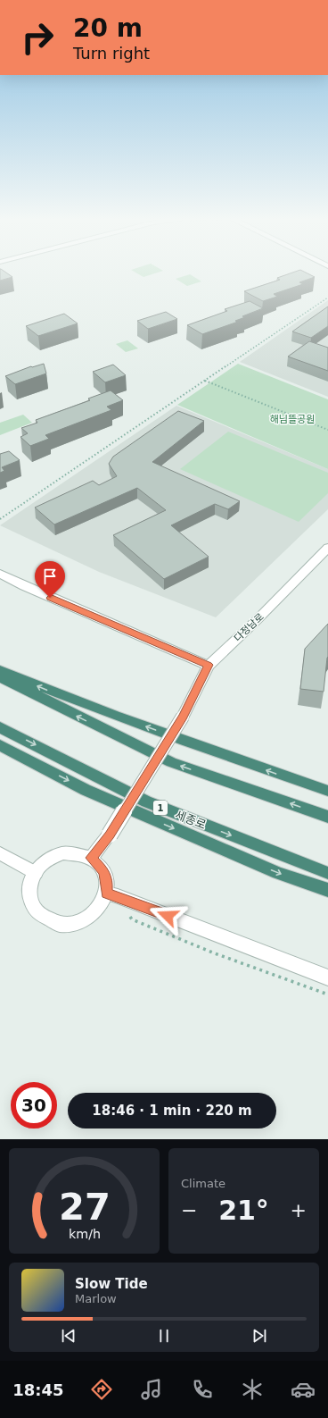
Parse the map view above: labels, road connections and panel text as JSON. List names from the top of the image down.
{
  "streets": {
    "highway": ["1", "세종로"],
    "street": ["다정남로"]
  },
  "parks": ["해님뜰공원"],
  "page": {
    "turn": ["20 m", "Turn right"],
    "limit": "30",
    "trip": "18:46 · 1 min · 220 m",
    "tile": "Climate",
    "heat": ["−", "21°", "+"],
    "song": ["Slow Tide", "Marlow"],
    "tabs": "18:45",
    "gauge": ["27", "km/h"]
  }
}
